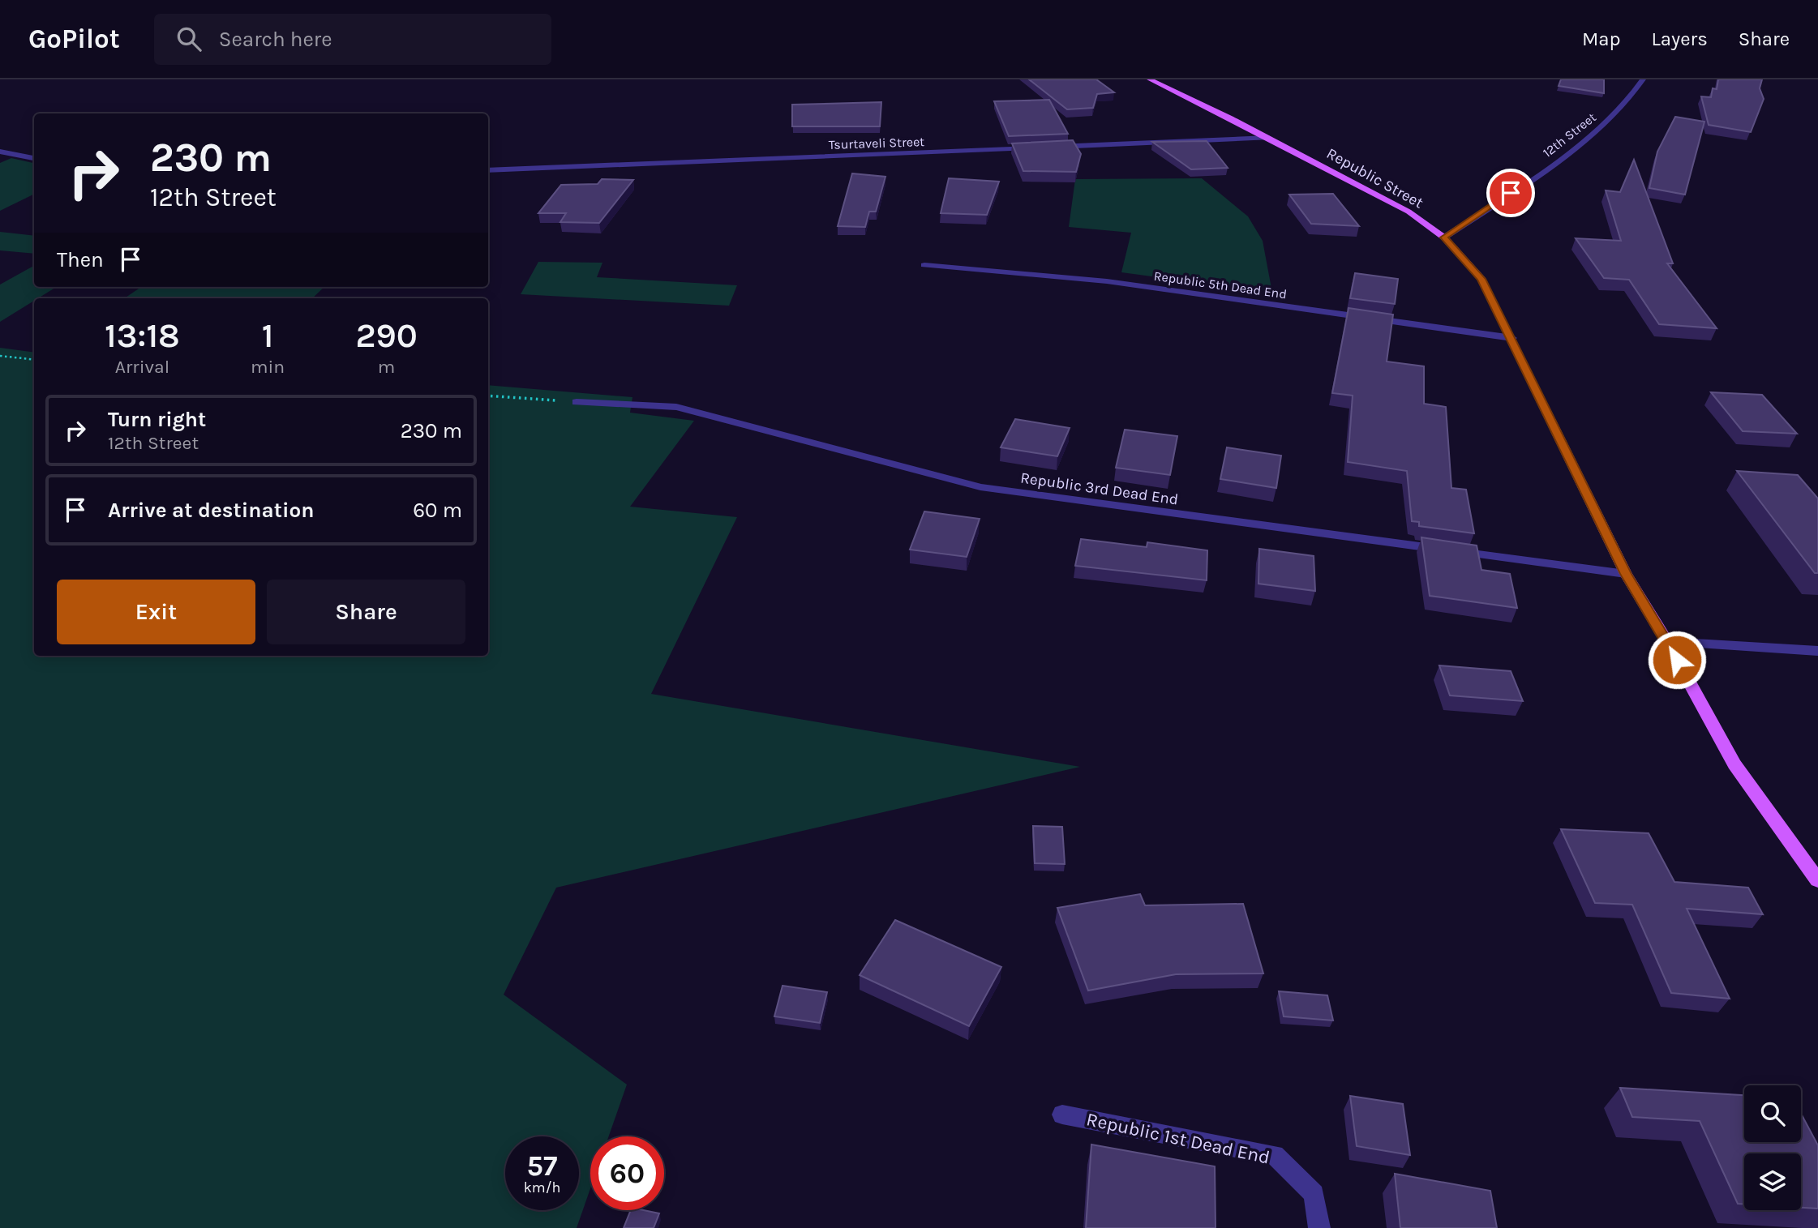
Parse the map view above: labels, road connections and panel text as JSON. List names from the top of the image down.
{
  "streets": {
    "main road": ["Republic Street"],
    "street": [
      "12th Street",
      "Tsurtaveli Street",
      "Republic 5th Dead End",
      "Republic 3rd Dead End",
      "Republic 1st Dead End"
    ]
  },
  "crossings": [
    ["12th Street", "Republic Street"],
    ["Tsurtaveli Street", "Republic Street"],
    ["Republic Street", "Republic 5th Dead End"],
    ["Republic Street", "Republic 3rd Dead End"]
  ],
  "page": {
    "header": "GoPilot",
    "search": "Search here",
    "nav": ["Map", "Layers", "Share"],
    "turn": ["230 m", "12th Street"],
    "then": "Then",
    "eta": [
      "13:18",
      "Arrival",
      "1",
      "min",
      "290",
      "m"
    ],
    "list": [
      {
        "name": "Turn right",
        "note": "12th Street",
        "value": "230 m"
      },
      {
        "name": "Arrive at destination",
        "value": "60 m"
      }
    ],
    "buttons": ["Exit", "Share"],
    "speed": "57 km/h",
    "limit": "60"
  }
}
